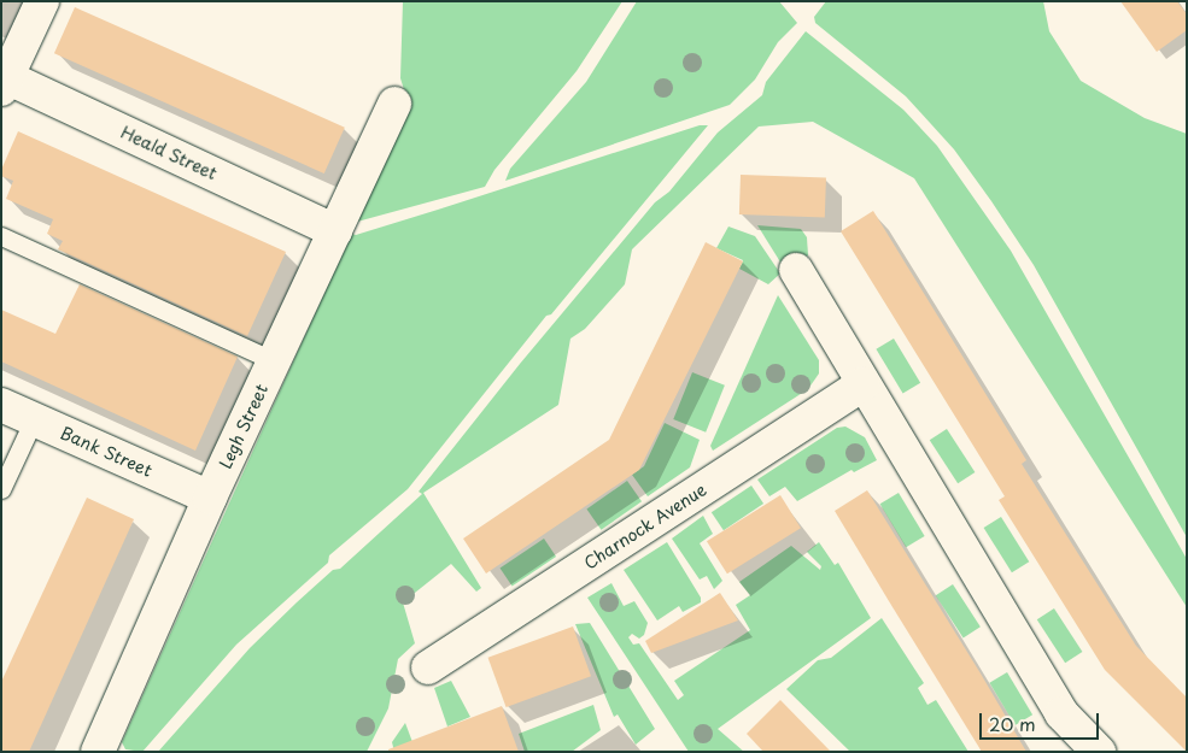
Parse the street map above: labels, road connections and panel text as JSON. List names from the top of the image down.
{
  "streets": {
    "street": [
      "Heald Street",
      "Legh Street",
      "Bank Street",
      "Charnock Avenue"
    ]
  },
  "crossings": [
    ["Heald Street", "Legh Street"],
    ["Legh Street", "Bank Street"]
  ],
  "scale_bar": "20 m"
}
